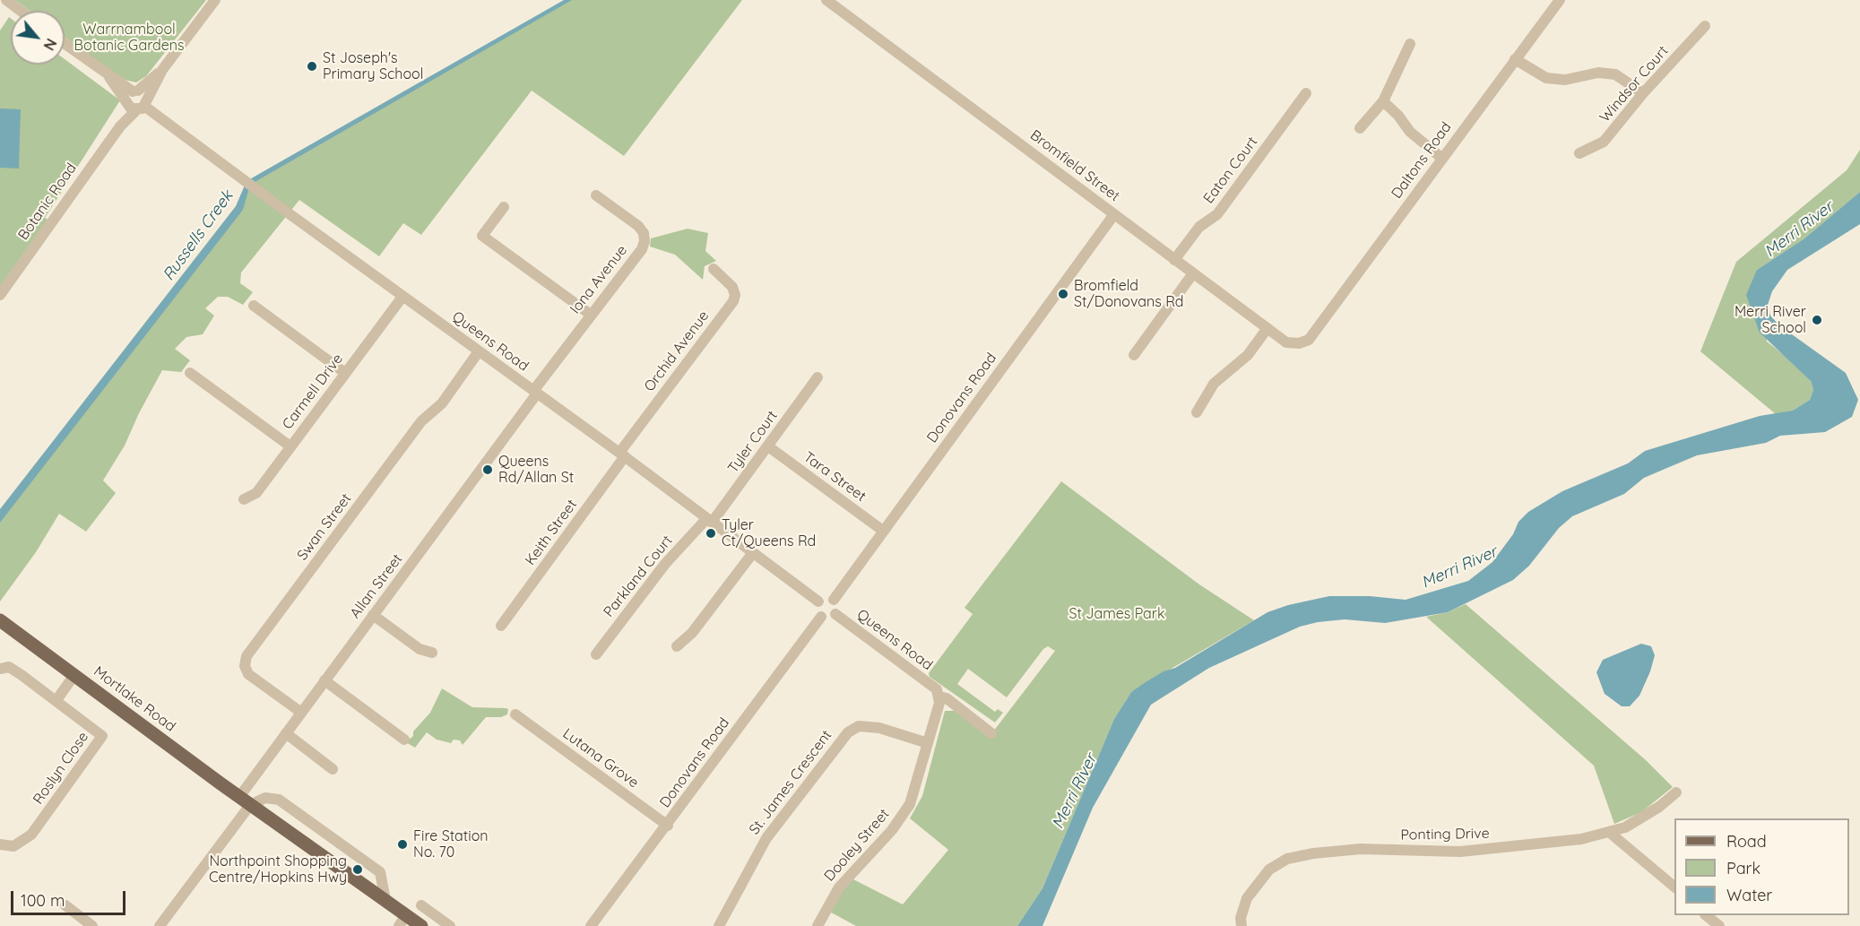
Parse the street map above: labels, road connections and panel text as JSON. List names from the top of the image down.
{
  "streets": {
    "main road": ["Mortlake Road"],
    "street": [
      "Windsor Court",
      "Daltons Road",
      "Bromfield Street",
      "Eaton Court",
      "Botanic Road",
      "Iona Avenue",
      "Queens Road",
      "Orchid Avenue",
      "Carmell Drive",
      "Donovans Road",
      "Tyler Court",
      "Tara Street",
      "Swan Street",
      "Keith Street",
      "Parkland Court",
      "Allan Street",
      "Lutana Grove",
      "Roslyn Close",
      "St. James Crescent",
      "Ponting Drive",
      "Dooley Street"
    ]
  },
  "crossings": [
    ["Daltons Road", "Bromfield Street"],
    ["Bromfield Street", "Eaton Court"],
    ["Bromfield Street", "Donovans Road"],
    ["Botanic Road", "Queens Road"],
    ["Iona Avenue", "Queens Road"],
    ["Iona Avenue", "Allan Street"],
    ["Queens Road", "Orchid Avenue"],
    ["Queens Road", "Carmell Drive"],
    ["Queens Road", "Donovans Road"],
    ["Queens Road", "Tyler Court"],
    ["Queens Road", "Swan Street"],
    ["Queens Road", "Keith Street"],
    ["Queens Road", "Parkland Court"],
    ["Queens Road", "Allan Street"],
    ["Queens Road", "Dooley Street"],
    ["Orchid Avenue", "Keith Street"],
    ["Donovans Road", "Tara Street"],
    ["Donovans Road", "Lutana Grove"],
    ["Tyler Court", "Tara Street"],
    ["Tyler Court", "Parkland Court"],
    ["Swan Street", "Allan Street"],
    ["Allan Street", "Mortlake Road"],
    ["St. James Crescent", "Dooley Street"]
  ],
  "water": ["Merri River", "Russells Creek"],
  "parks": ["Warrnambool Botanic Gardens", "St James Park"],
  "places": [
    "St Joseph's Primary School",
    "Bromfield St/Donovans Rd",
    "Merri River School",
    "Queens Rd/Allan St",
    "Tyler Ct/Queens Rd",
    "Fire Station No. 70",
    "Northpoint Shopping Centre/Hopkins Hwy"
  ],
  "legend": ["Road", "Park", "Water"],
  "scale_bar": "100 m",
  "north": "bottom right"
}
